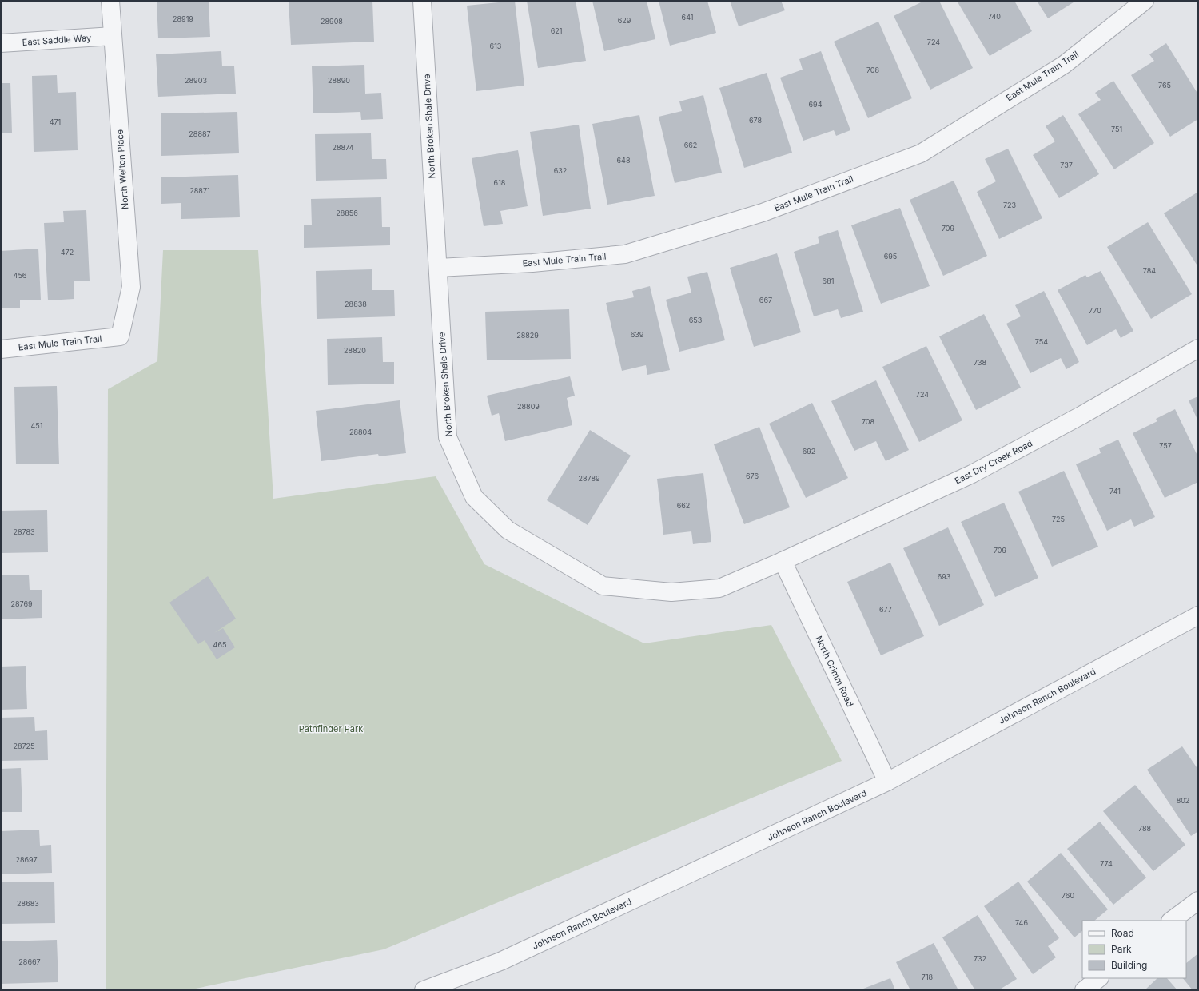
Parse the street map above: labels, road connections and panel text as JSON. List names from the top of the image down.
{
  "streets": {
    "street": [
      "East Saddle Way",
      "East Mule Train Trail",
      "North Broken Shale Drive",
      "North Welton Place",
      "East Dry Creek Road",
      "North Crimm Road",
      "Johnson Ranch Boulevard"
    ]
  },
  "crossings": [
    ["East Saddle Way", "North Welton Place"],
    ["East Mule Train Trail", "North Broken Shale Drive"],
    ["East Mule Train Trail", "North Welton Place"],
    ["North Broken Shale Drive", "East Dry Creek Road"],
    ["North Broken Shale Drive", "North Crimm Road"],
    ["East Dry Creek Road", "North Crimm Road"],
    ["North Crimm Road", "Johnson Ranch Boulevard"]
  ],
  "parks": ["Pathfinder Park"],
  "house_numbers": [
    "740",
    "641",
    "28919",
    "629",
    "28908",
    "621",
    "724",
    "613",
    "708",
    "28903",
    "28890",
    "765",
    "694",
    "678",
    "471",
    "751",
    "28887",
    "662",
    "28874",
    "648",
    "737",
    "632",
    "618",
    "28871",
    "723",
    "28856",
    "709",
    "472",
    "695",
    "784",
    "456",
    "681",
    "667",
    "28838",
    "770",
    "653",
    "639",
    "28829",
    "754",
    "28820",
    "738",
    "724",
    "28809",
    "708",
    "451",
    "28804",
    "757",
    "692",
    "676",
    "28789",
    "741",
    "662",
    "725",
    "28783",
    "709",
    "693",
    "28769",
    "677",
    "465",
    "28725",
    "802",
    "788",
    "28697",
    "774",
    "760",
    "28683",
    "746",
    "732",
    "28667",
    "718"
  ],
  "legend": ["Road", "Park", "Building"]
}
